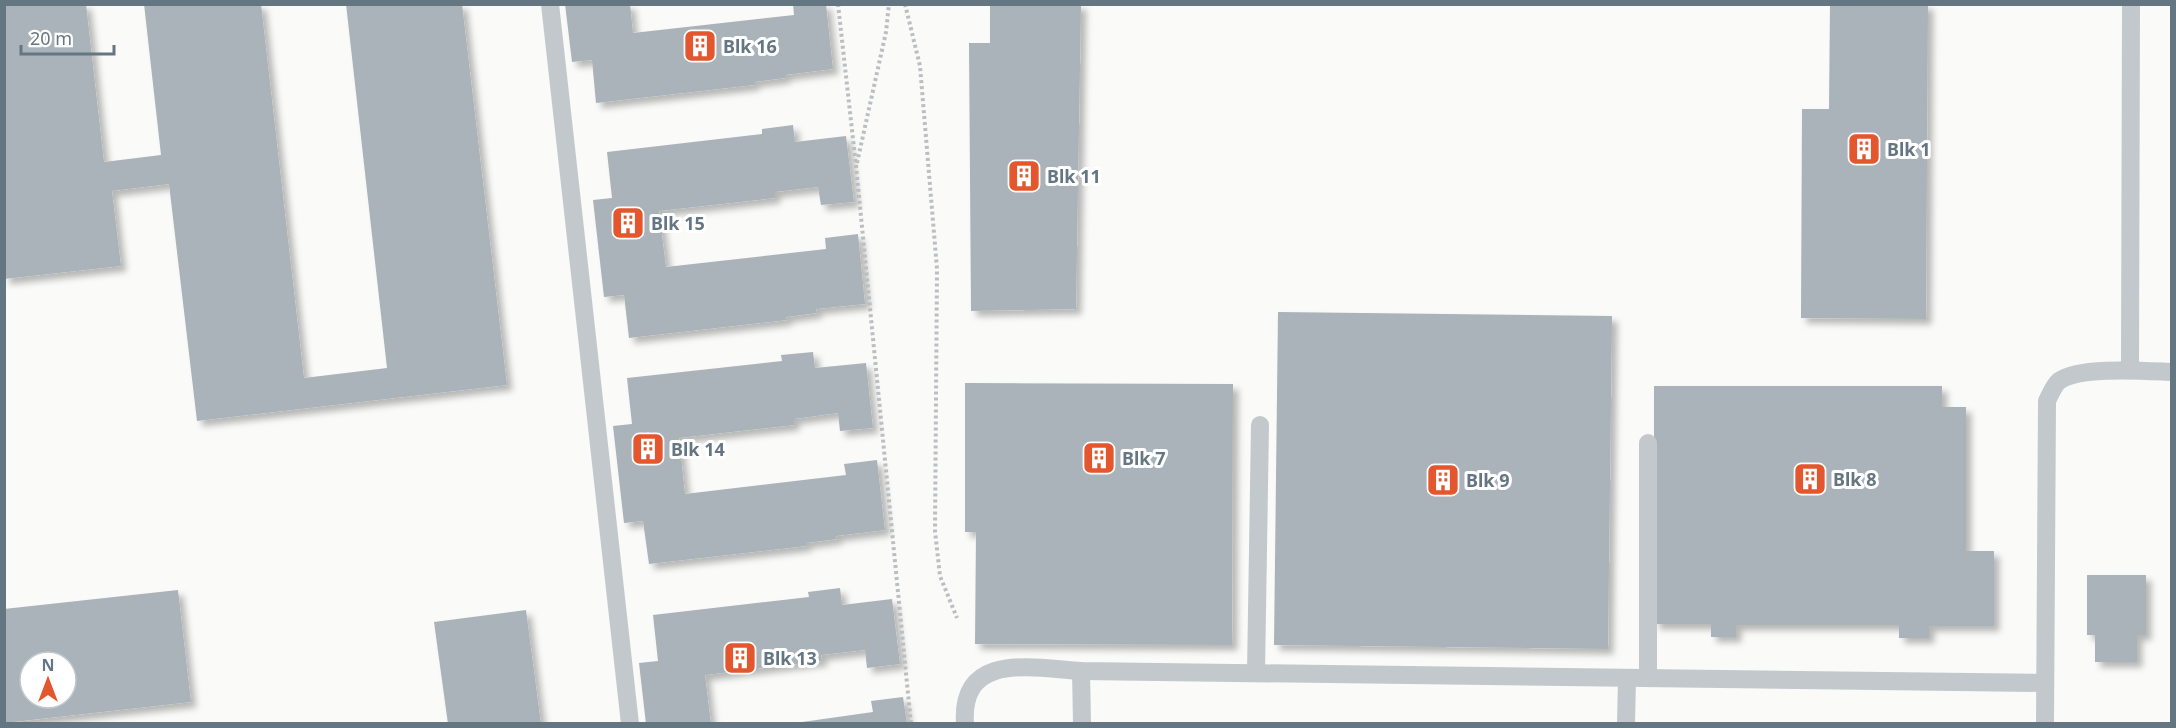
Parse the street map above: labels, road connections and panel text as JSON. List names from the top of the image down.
{
  "places": {
    "building": [
      "Blk 16",
      "Blk 1",
      "Blk 11",
      "Blk 15",
      "Blk 14",
      "Blk 7",
      "Blk 8",
      "Blk 9",
      "Blk 13"
    ]
  },
  "scale_bar": "20 m",
  "north": "top"
}
